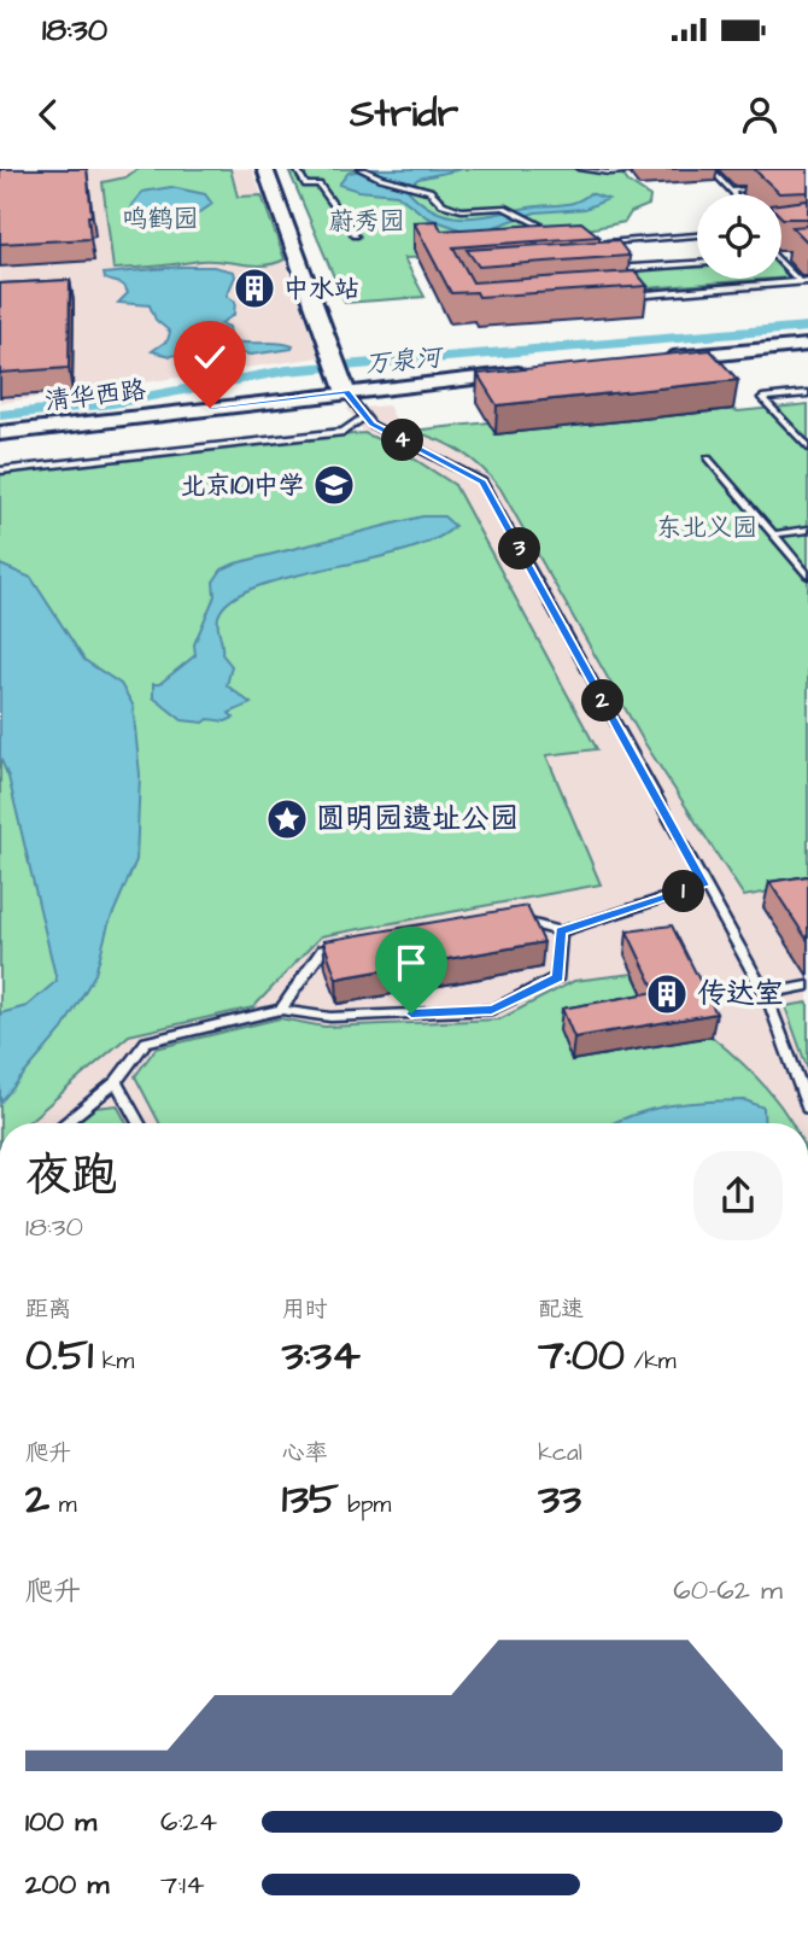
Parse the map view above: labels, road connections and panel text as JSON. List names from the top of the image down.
{
  "streets": {
    "main road": ["清华西路"]
  },
  "water": ["万泉河"],
  "parks": ["鸣鹤园", "蔚秀园", "东北义园"],
  "places": {
    "building": ["中水站", "传达室"],
    "school or university": ["北京101中学"],
    "place": ["圆明园遗址公园"]
  },
  "page": {
    "status": "18:30",
    "header": "Stridr",
    "pins": [
      "4",
      "3",
      "2",
      "1"
    ],
    "heading": ["夜跑", "18:30"],
    "stats": [
      ["距离", "0.51 km"],
      ["用时", "3:34"],
      ["配速", "7:00 /km"],
      ["爬升", "2 m"],
      ["心率", "135 bpm"],
      ["kcal", "33"]
    ],
    "chart": ["爬升", "60–62 m"],
    "list": [
      {
        "name": "100 m",
        "note": "6:24"
      },
      {
        "name": "200 m",
        "note": "7:14"
      }
    ]
  }
}
